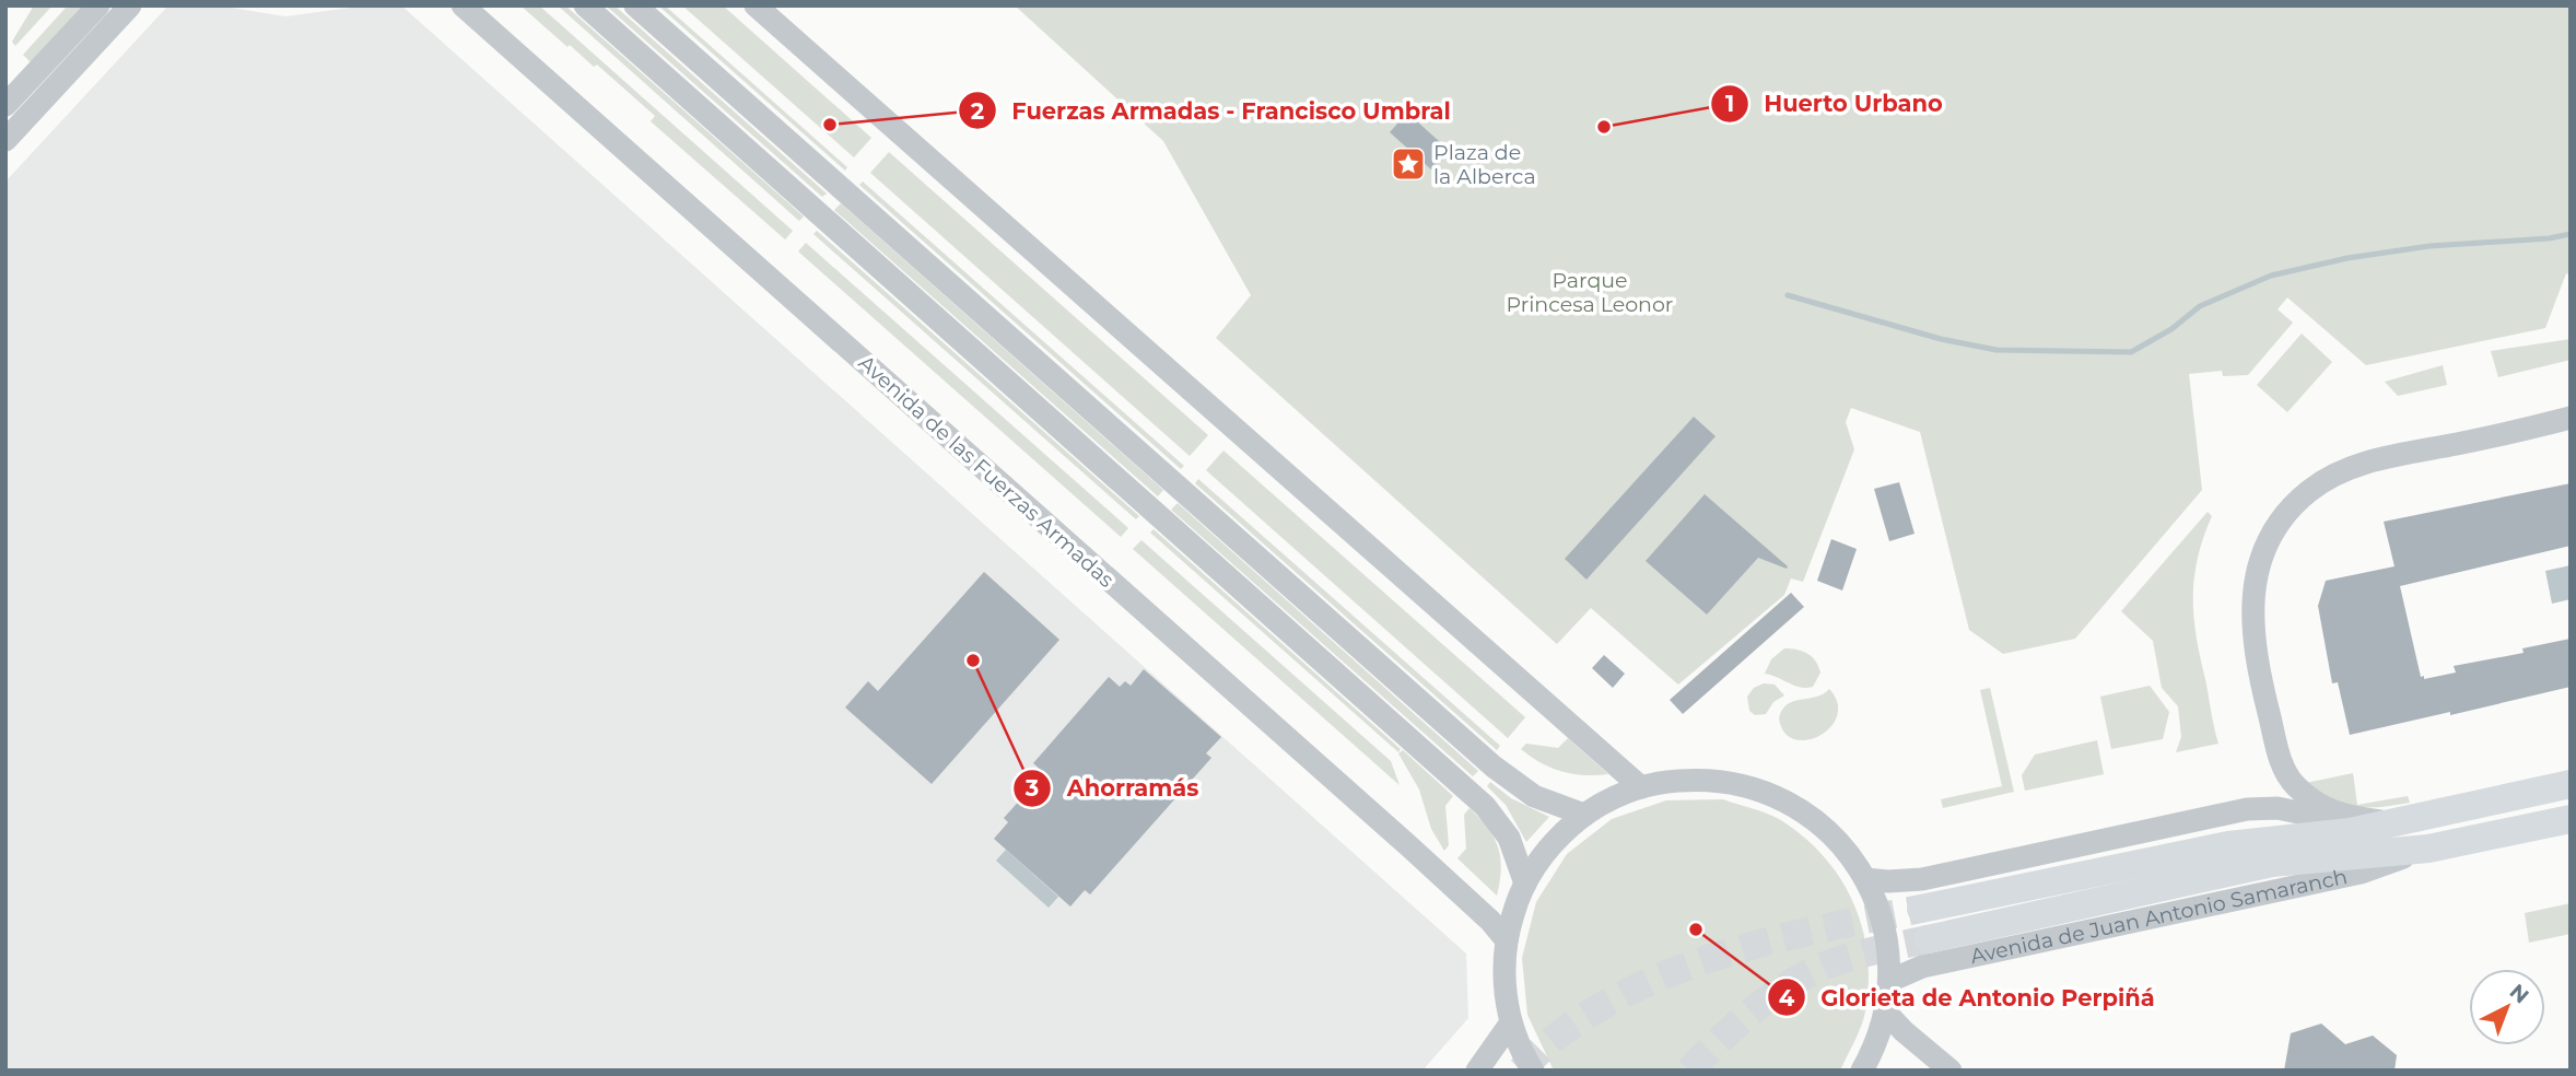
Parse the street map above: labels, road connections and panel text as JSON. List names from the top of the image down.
{
  "streets": {
    "main road": ["Avenida de Juan Antonio Samaranch"],
    "street": ["Avenida de las Fuerzas Armadas"]
  },
  "parks": ["Parque Princesa Leonor"],
  "places": {
    "other": [
      "Fuerzas Armadas - Francisco Umbral",
      "Huerto Urbano",
      "Ahorramás",
      "Glorieta de Antonio Perpiñá"
    ],
    "place": ["Plaza de la Alberca"]
  },
  "north": "top right"
}
